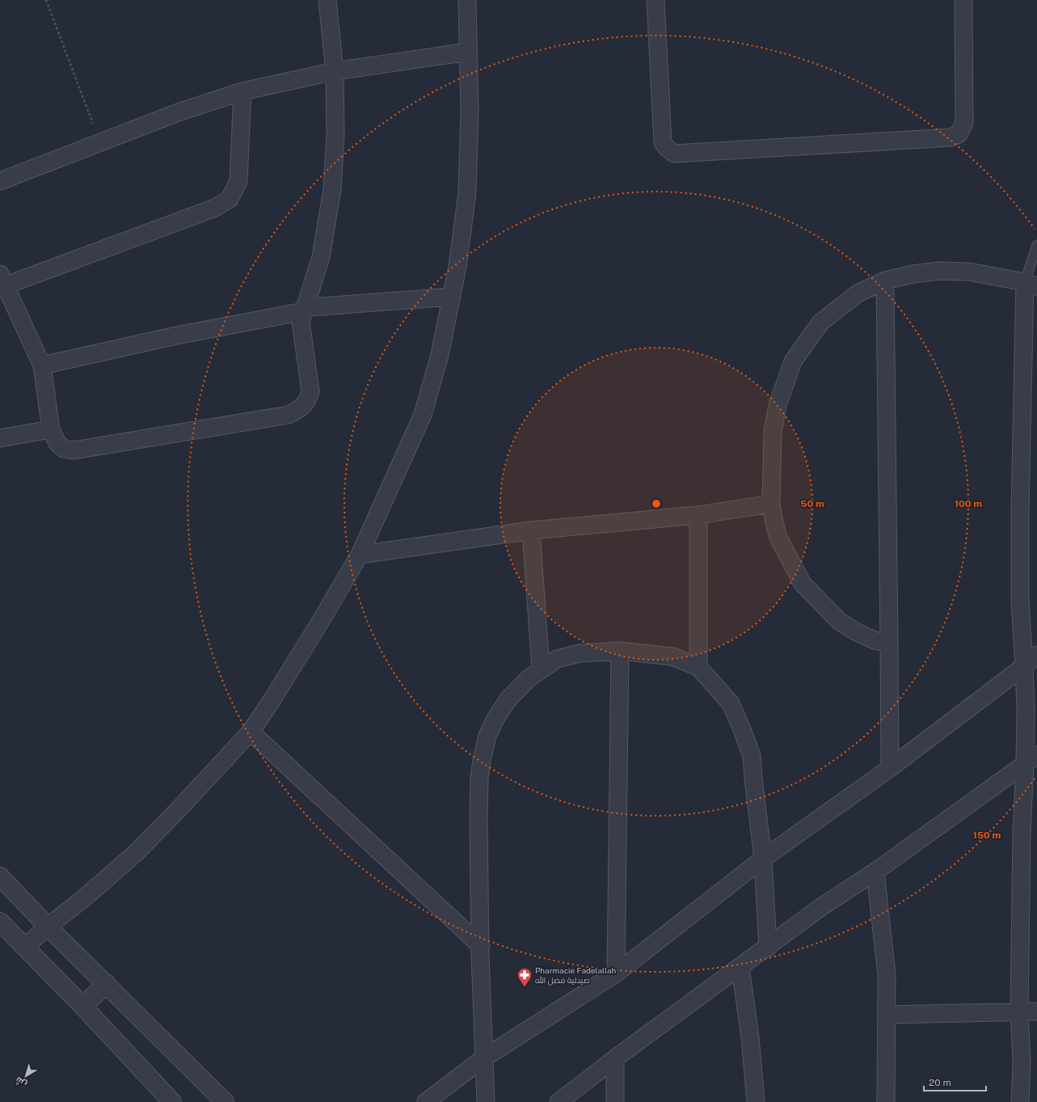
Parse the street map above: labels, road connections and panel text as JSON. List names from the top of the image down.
{
  "places": {
    "pharmacy": ["Pharmacie Fadelallah صيدلية فضل الله"]
  },
  "scale_bar": "20 m",
  "north": "bottom left",
  "rings": ["50 m", "100 m", "150 m"]
}
